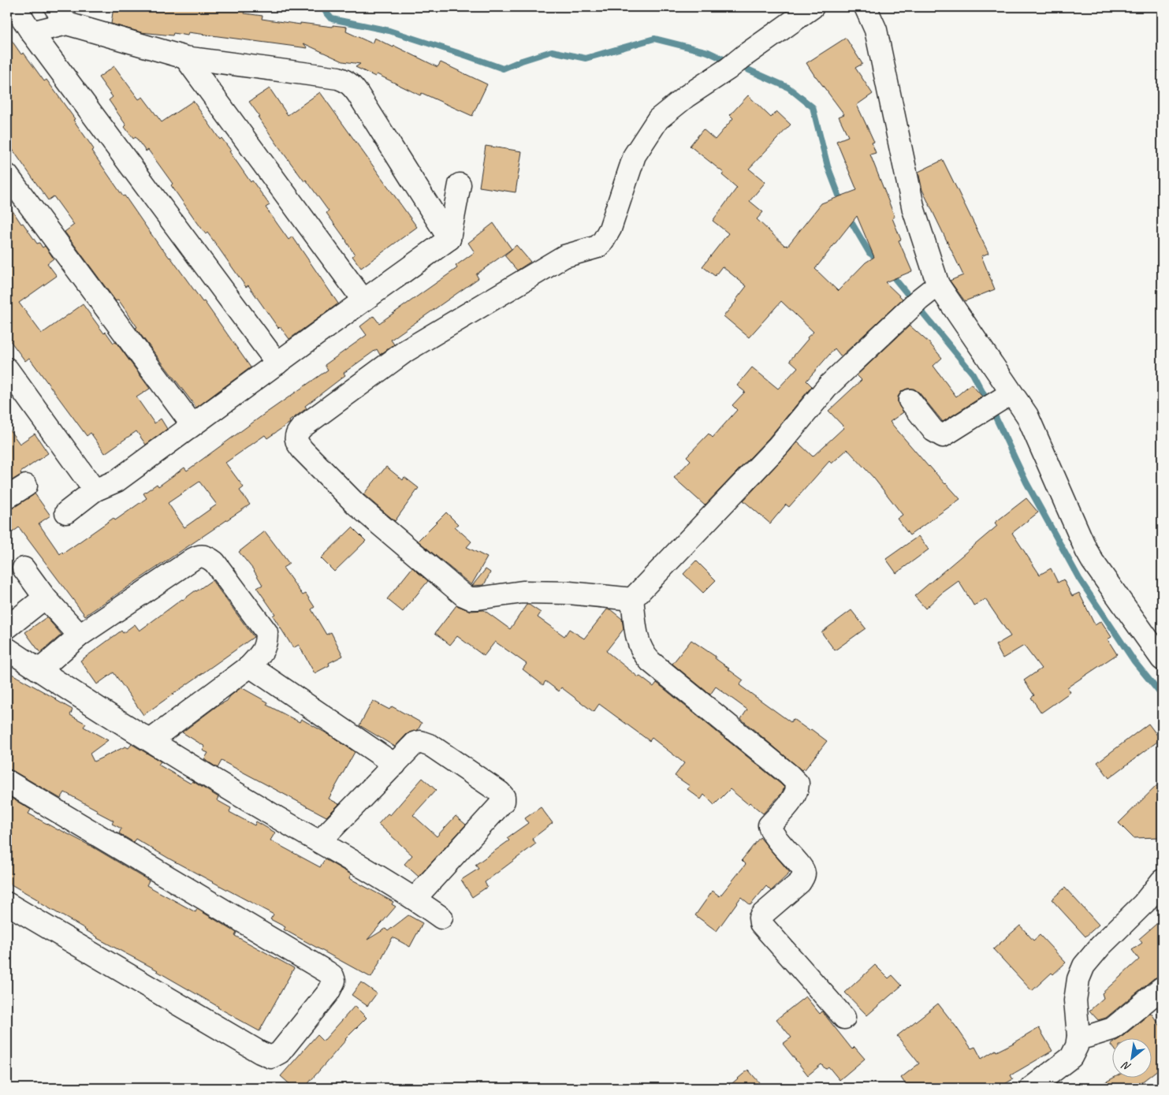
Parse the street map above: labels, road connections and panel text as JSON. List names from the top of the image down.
{
  "north": "bottom left"
}
